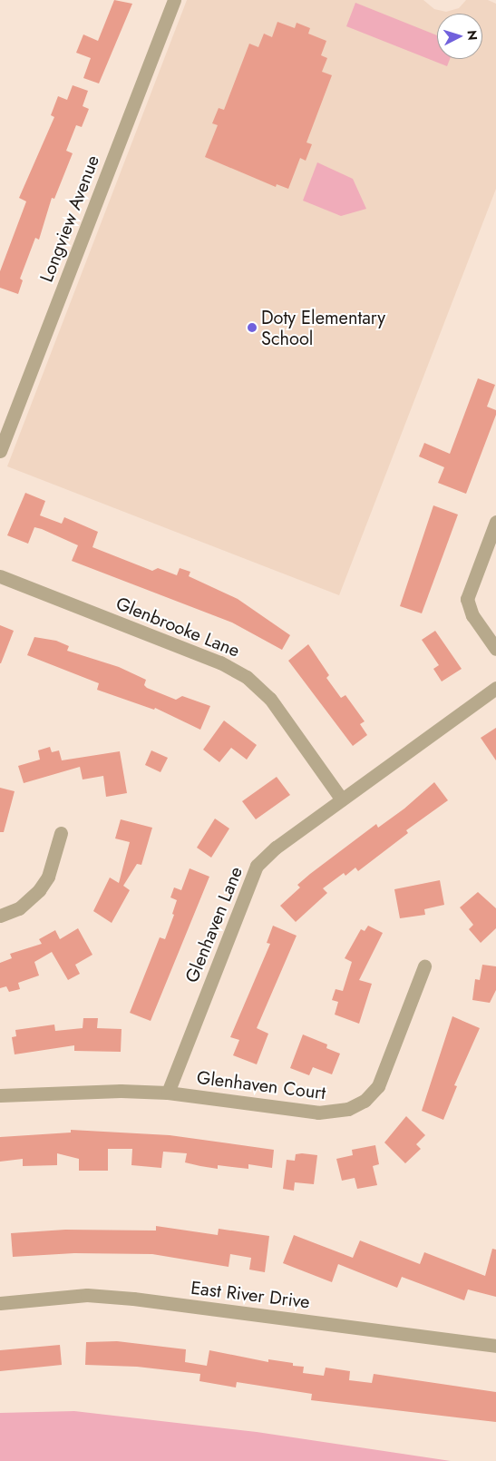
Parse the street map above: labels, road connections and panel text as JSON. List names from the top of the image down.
{
  "streets": {
    "street": [
      "Longview Avenue",
      "Glenbrooke Lane",
      "Glenhaven Lane",
      "Glenhaven Court",
      "East River Drive"
    ]
  },
  "crossings": [
    ["Glenbrooke Lane", "Glenhaven Lane"],
    ["Glenhaven Lane", "Glenhaven Court"]
  ],
  "places": ["Doty Elementary School"],
  "north": "right"
}
